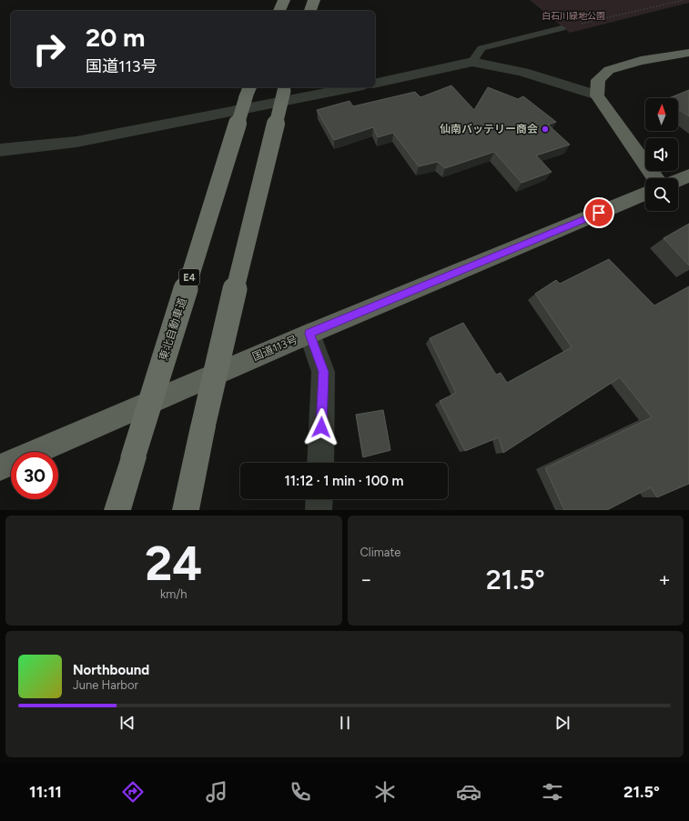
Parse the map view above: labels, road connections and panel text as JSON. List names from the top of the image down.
{
  "streets": {
    "highway": ["E4", "東北自動車道", "国道113号"]
  },
  "parks": ["白石川緑地公園"],
  "places": ["仙南バッテリー商会"],
  "north": "top",
  "page": {
    "turn": ["20 m", "国道113号"],
    "limit": "30",
    "trip": "11:12 · 1 min · 100 m",
    "tile": [
      ["24", "km/h"],
      "Climate"
    ],
    "heat": ["−", "21.5°", "+"],
    "song": ["Northbound", "June Harbor"],
    "tabs": ["11:11", "21.5°"]
  }
}
